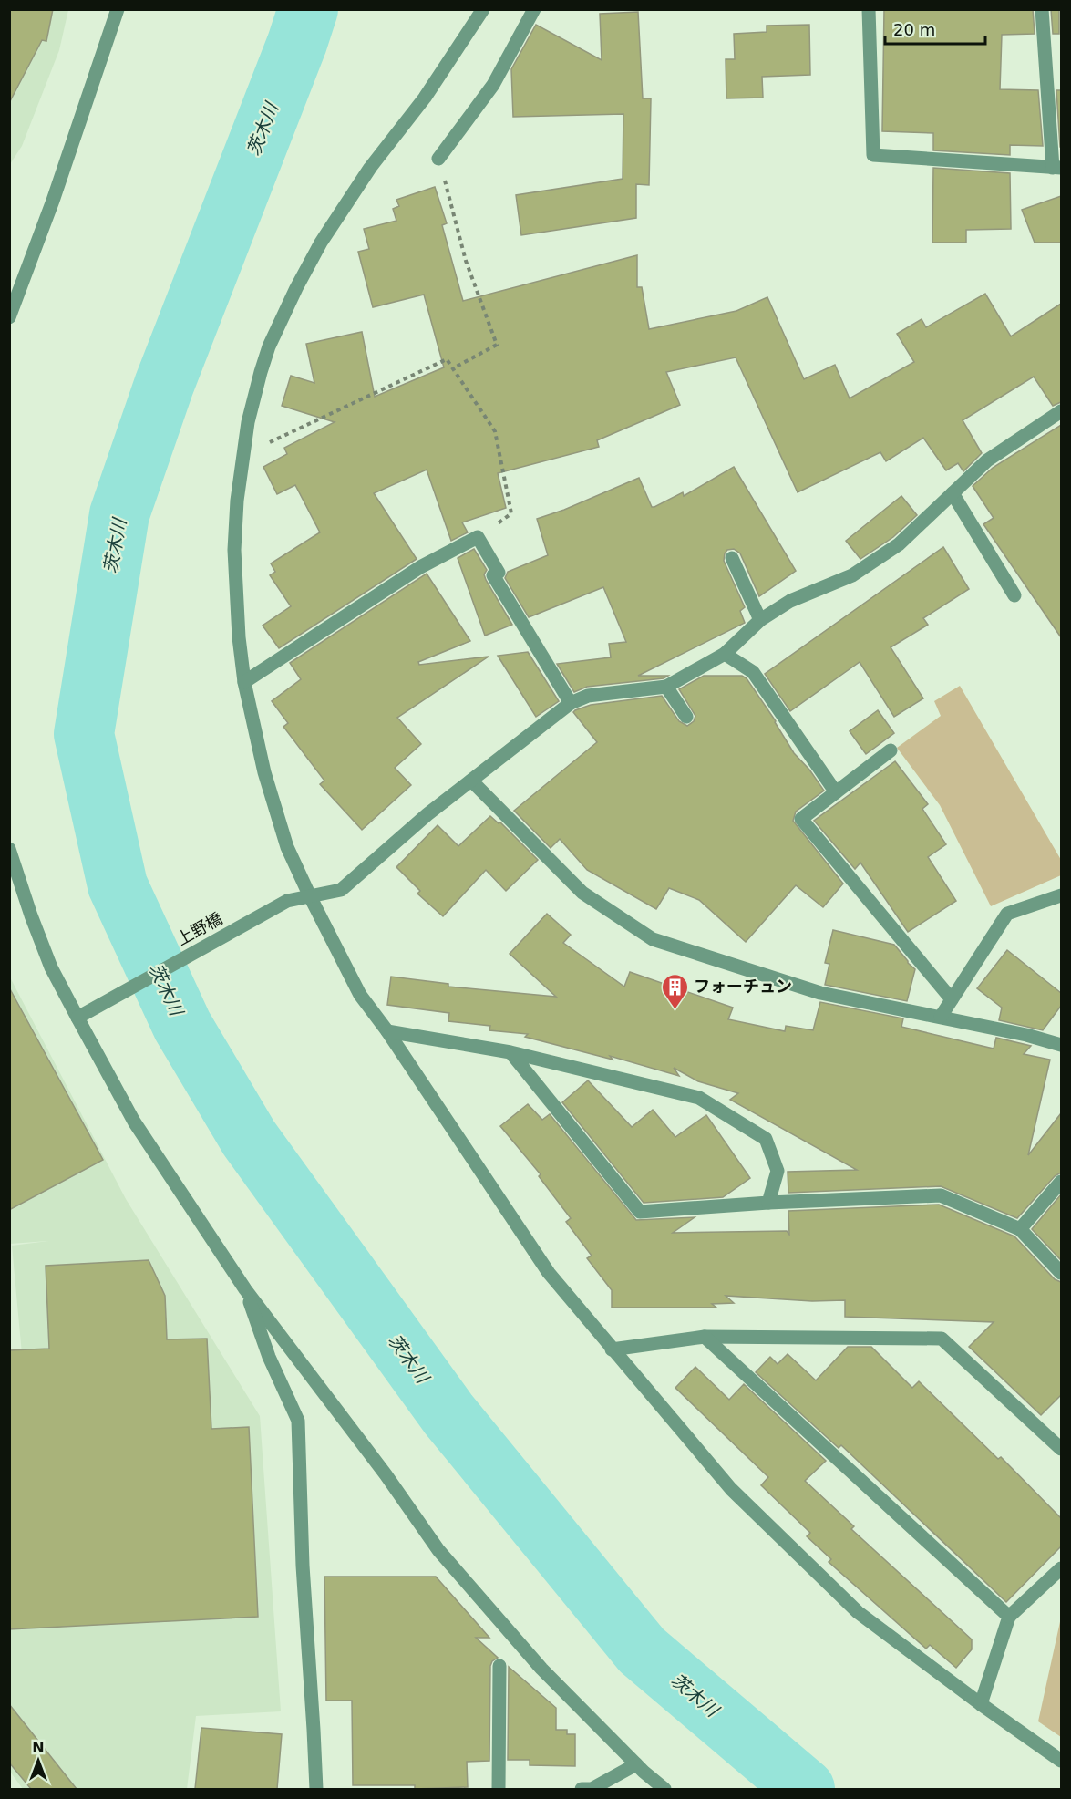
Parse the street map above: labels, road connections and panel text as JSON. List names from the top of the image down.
{
  "streets": {
    "street": ["上野橋"]
  },
  "water": ["茨木川"],
  "places": {
    "building": ["フォーチュン"]
  },
  "scale_bar": "20 m",
  "north": "top"
}
